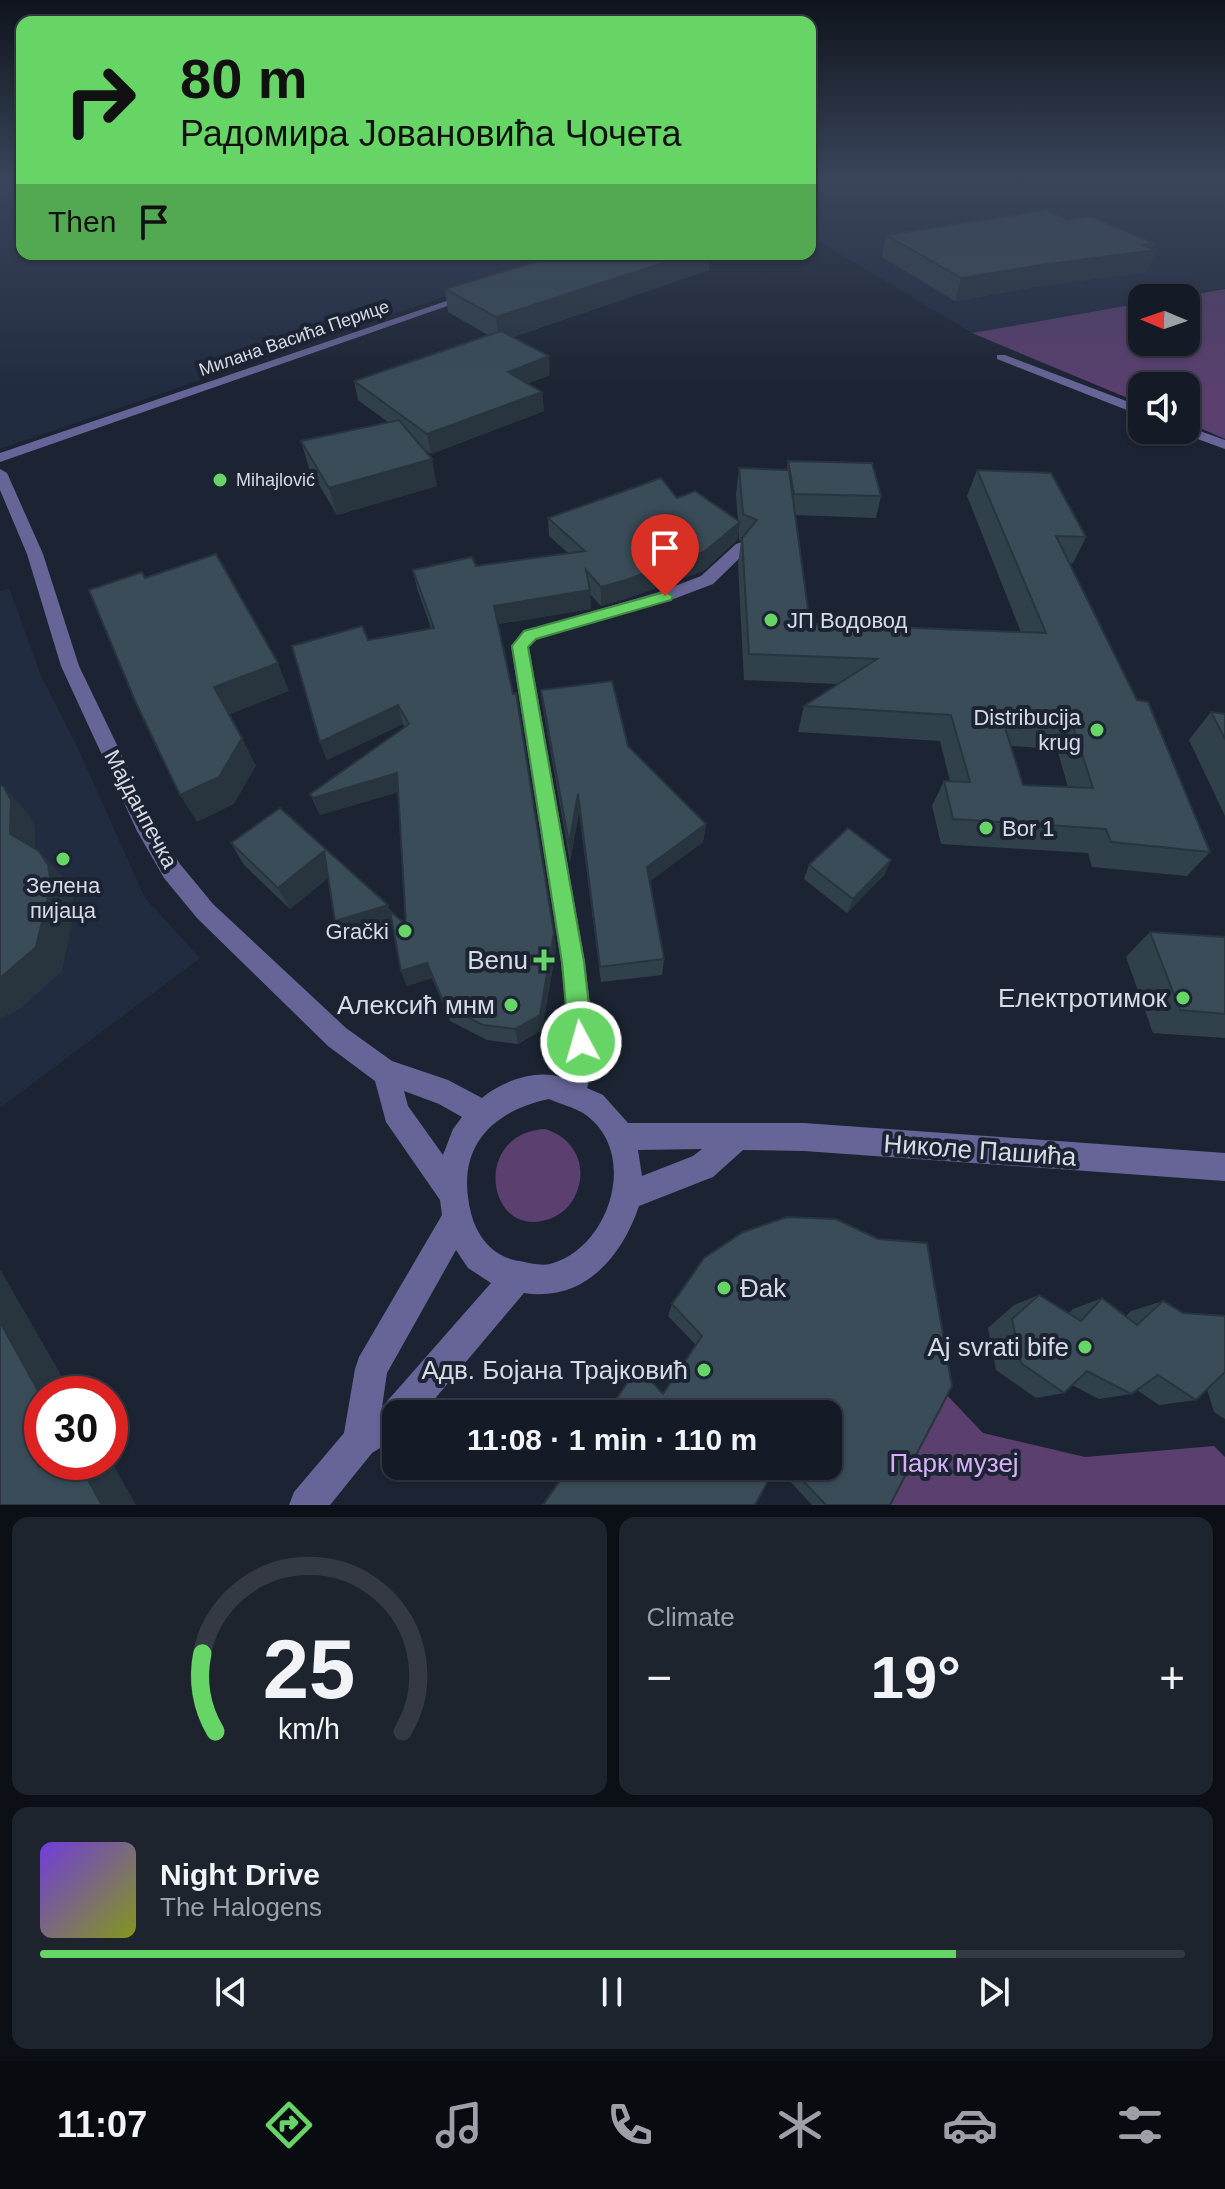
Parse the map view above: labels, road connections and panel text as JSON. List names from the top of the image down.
{
  "streets": {
    "street": ["Милана Васића Перице", "Мајданпечка", "Николе Пашића"]
  },
  "crossings": [
    ["Мајданпечка", "Николе Пашића"]
  ],
  "parks": ["Парк музеј"],
  "places": {
    "other": [
      "Mihajlović",
      "ЈП Водовод",
      "Distribucija krug",
      "Bor 1",
      "Зелена пијаца",
      "Grački",
      "Електротимок",
      "Алексић мнм",
      "Đak",
      "Aj svrati bife",
      "Адв. Бојана Трајковић"
    ],
    "health": ["Benu"]
  },
  "north": "left",
  "page": {
    "turn": ["80 m", "Радомира Јовановића Чочета"],
    "then": "Then",
    "limit": "30",
    "trip": "11:08 · 1 min · 110 m",
    "tile": "Climate",
    "heat": ["−", "19°", "+"],
    "song": ["Night Drive", "The Halogens"],
    "tabs": "11:07",
    "gauge": ["25", "km/h"]
  }
}
